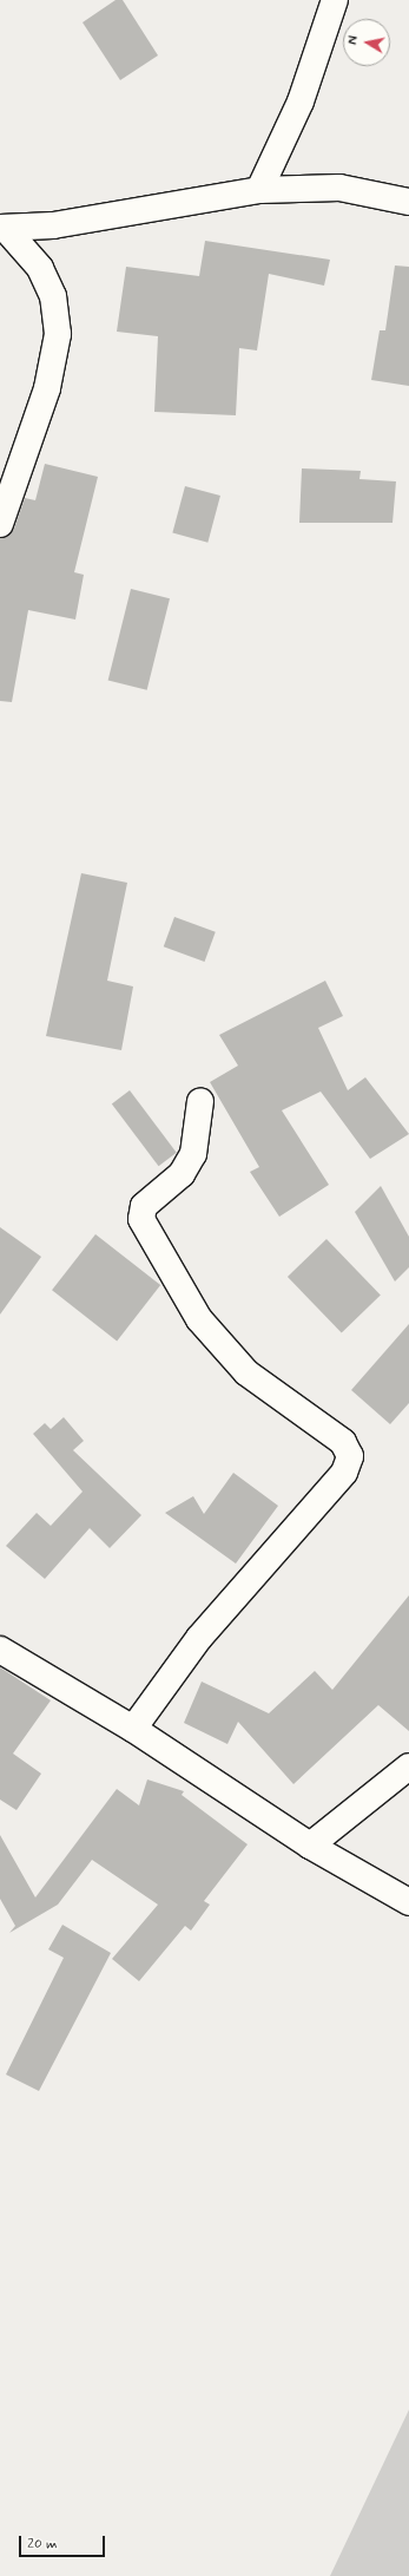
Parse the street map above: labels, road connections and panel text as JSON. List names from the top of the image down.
{
  "scale_bar": "20 m",
  "north": "left"
}
